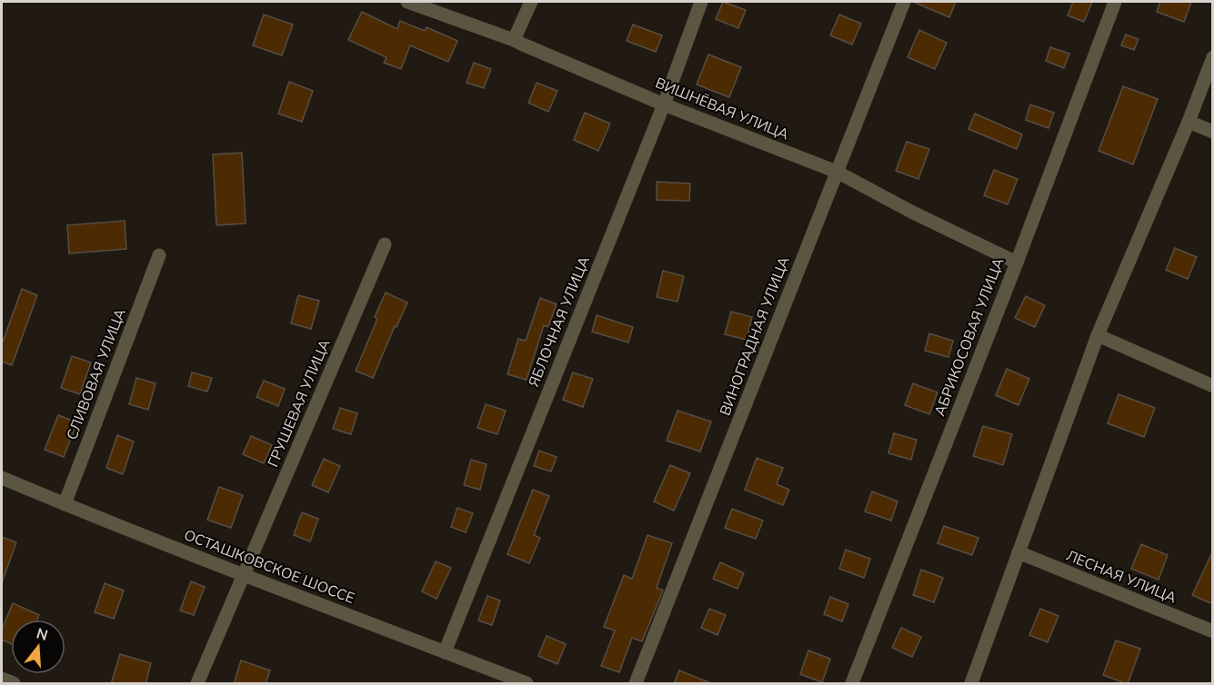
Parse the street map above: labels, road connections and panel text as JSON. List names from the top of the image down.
{
  "streets": {
    "street": [
      "ВИШНЁВАЯ УЛИЦА",
      "ЯБЛОЧНАЯ УЛИЦА",
      "ВИНОГРАДНАЯ УЛИЦА",
      "АБРИКОСОВАЯ УЛИЦА",
      "СЛИВОВАЯ УЛИЦА",
      "ГРУШЕВАЯ УЛИЦА",
      "ОСТАШКОВСКОЕ ШОССЕ",
      "ЛЕСНАЯ УЛИЦА"
    ]
  },
  "crossings": [
    ["ВИШНЁВАЯ УЛИЦА", "ЯБЛОЧНАЯ УЛИЦА"],
    ["ВИШНЁВАЯ УЛИЦА", "ВИНОГРАДНАЯ УЛИЦА"],
    ["ВИШНЁВАЯ УЛИЦА", "АБРИКОСОВАЯ УЛИЦА"],
    ["ЯБЛОЧНАЯ УЛИЦА", "ОСТАШКОВСКОЕ ШОССЕ"],
    ["СЛИВОВАЯ УЛИЦА", "ОСТАШКОВСКОЕ ШОССЕ"],
    ["ГРУШЕВАЯ УЛИЦА", "ОСТАШКОВСКОЕ ШОССЕ"]
  ],
  "north": "top"
}
